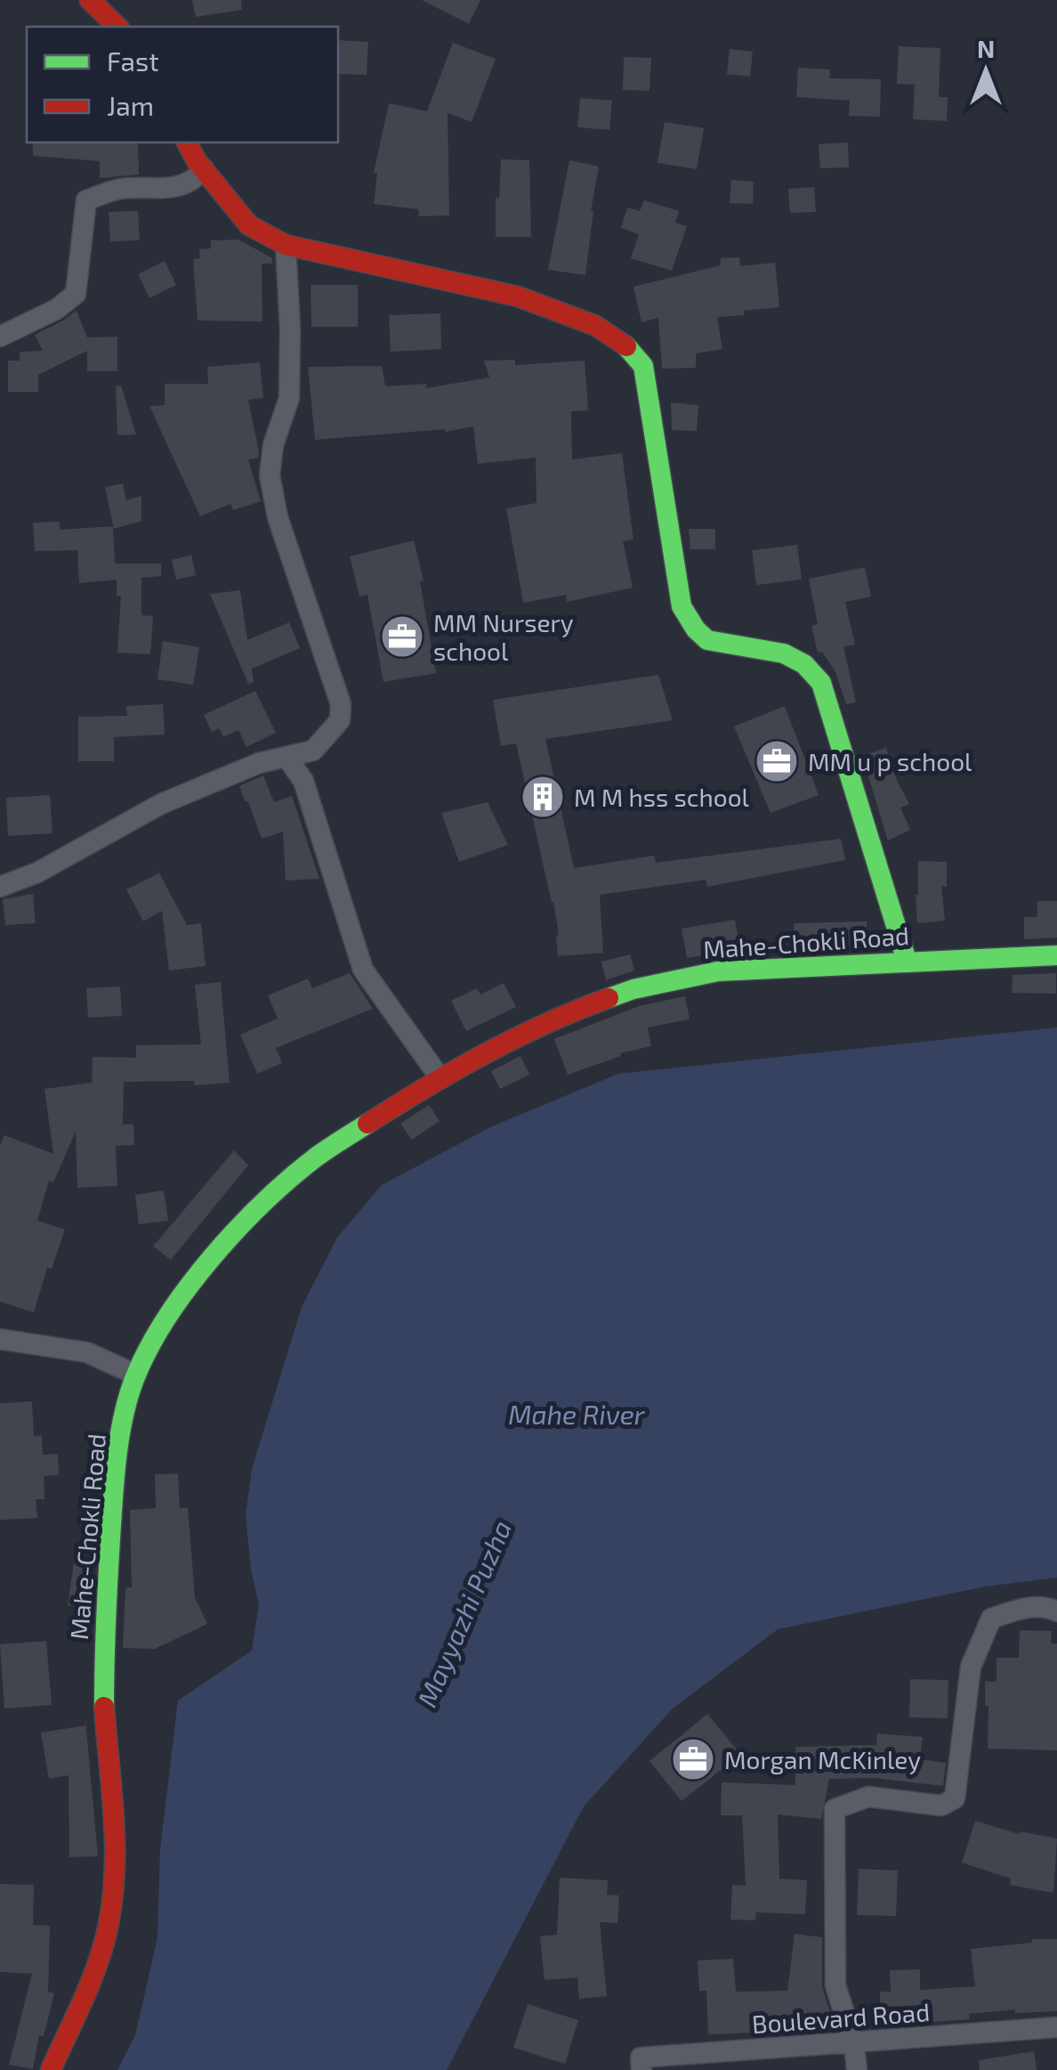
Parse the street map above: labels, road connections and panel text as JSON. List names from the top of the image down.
{
  "streets": {
    "street": ["Mahe-Chokli Road", "Boulevard Road"]
  },
  "water": ["Mahe River", "Mayyazhi Puzha"],
  "places": {
    "office": ["MM Nursery school", "MM u p school", "Morgan McKinley"],
    "building": ["M M hss school"]
  },
  "legend": ["Fast", "Jam"],
  "north": "top"
}
